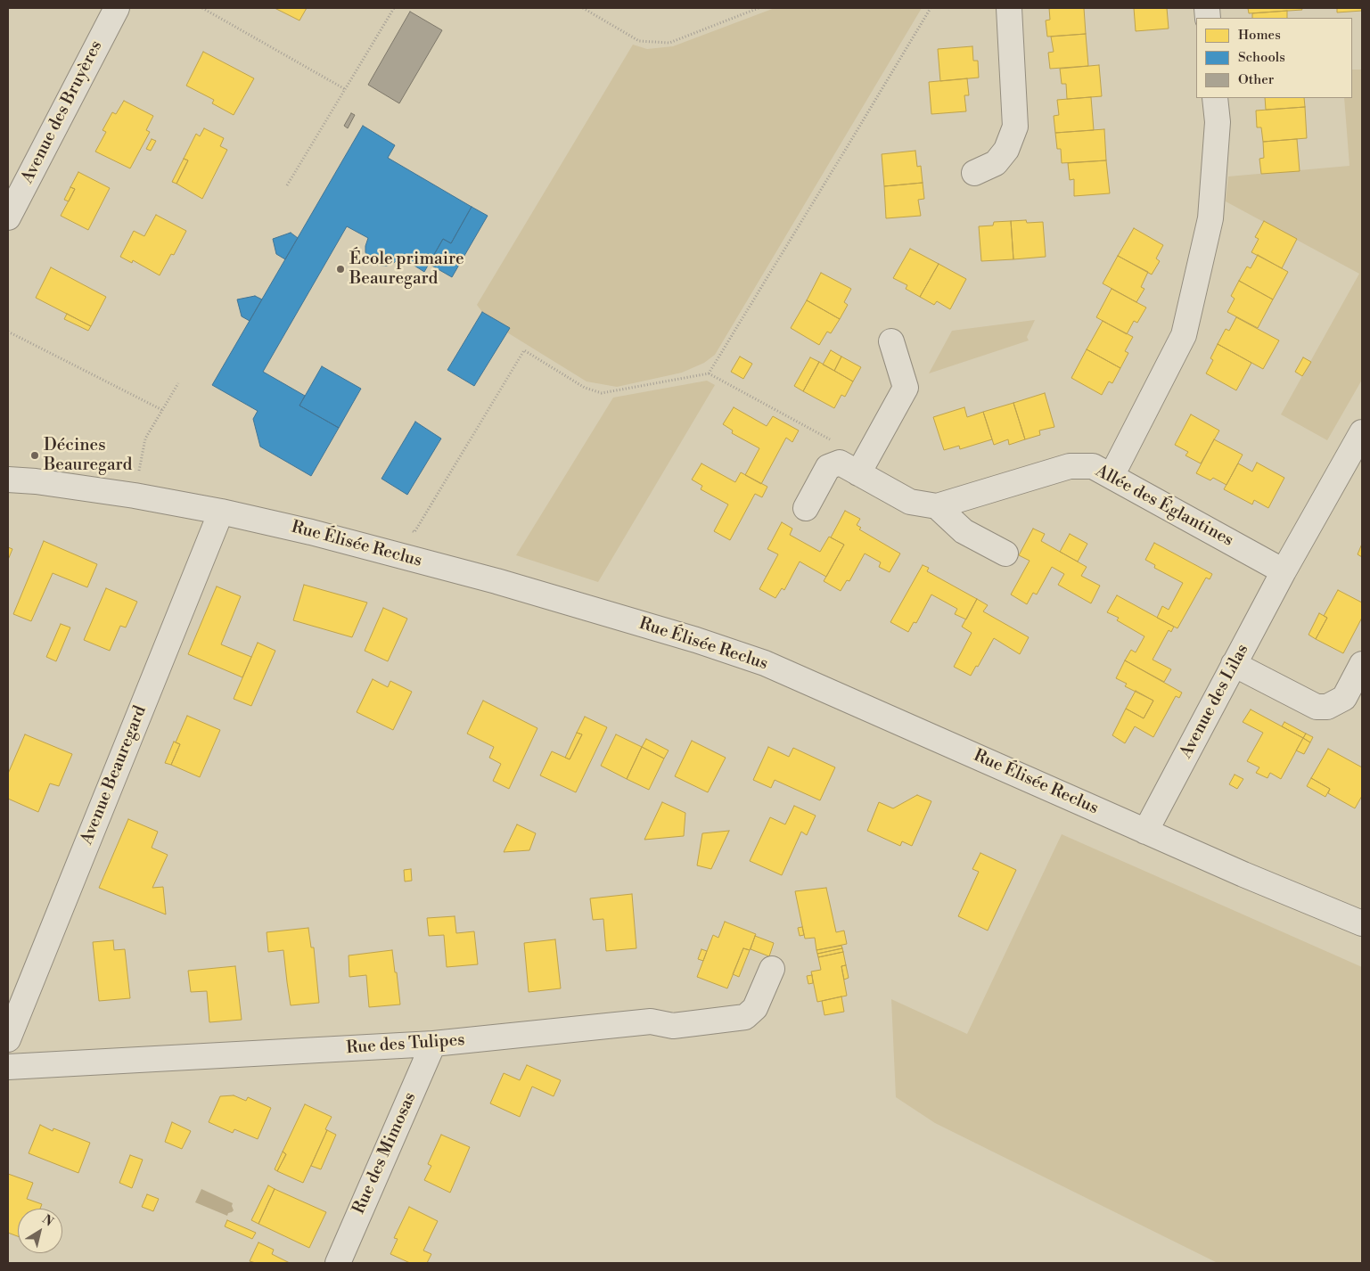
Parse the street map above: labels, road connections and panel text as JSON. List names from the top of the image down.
{
  "streets": {
    "street": [
      "Avenue des Bruyères",
      "Allée des Églantines",
      "Rue Élisée Reclus",
      "Avenue des Lilas",
      "Avenue Beauregard",
      "Rue des Tulipes",
      "Rue des Mimosas"
    ]
  },
  "crossings": [
    ["Allée des Églantines", "Avenue des Lilas"],
    ["Rue Élisée Reclus", "Avenue des Lilas"],
    ["Rue Élisée Reclus", "Avenue Beauregard"],
    ["Rue des Tulipes", "Rue des Mimosas"]
  ],
  "places": ["École primaire Beauregard", "Décines Beauregard"],
  "legend": ["Homes", "Schools", "Other"],
  "north": "top right"
}
